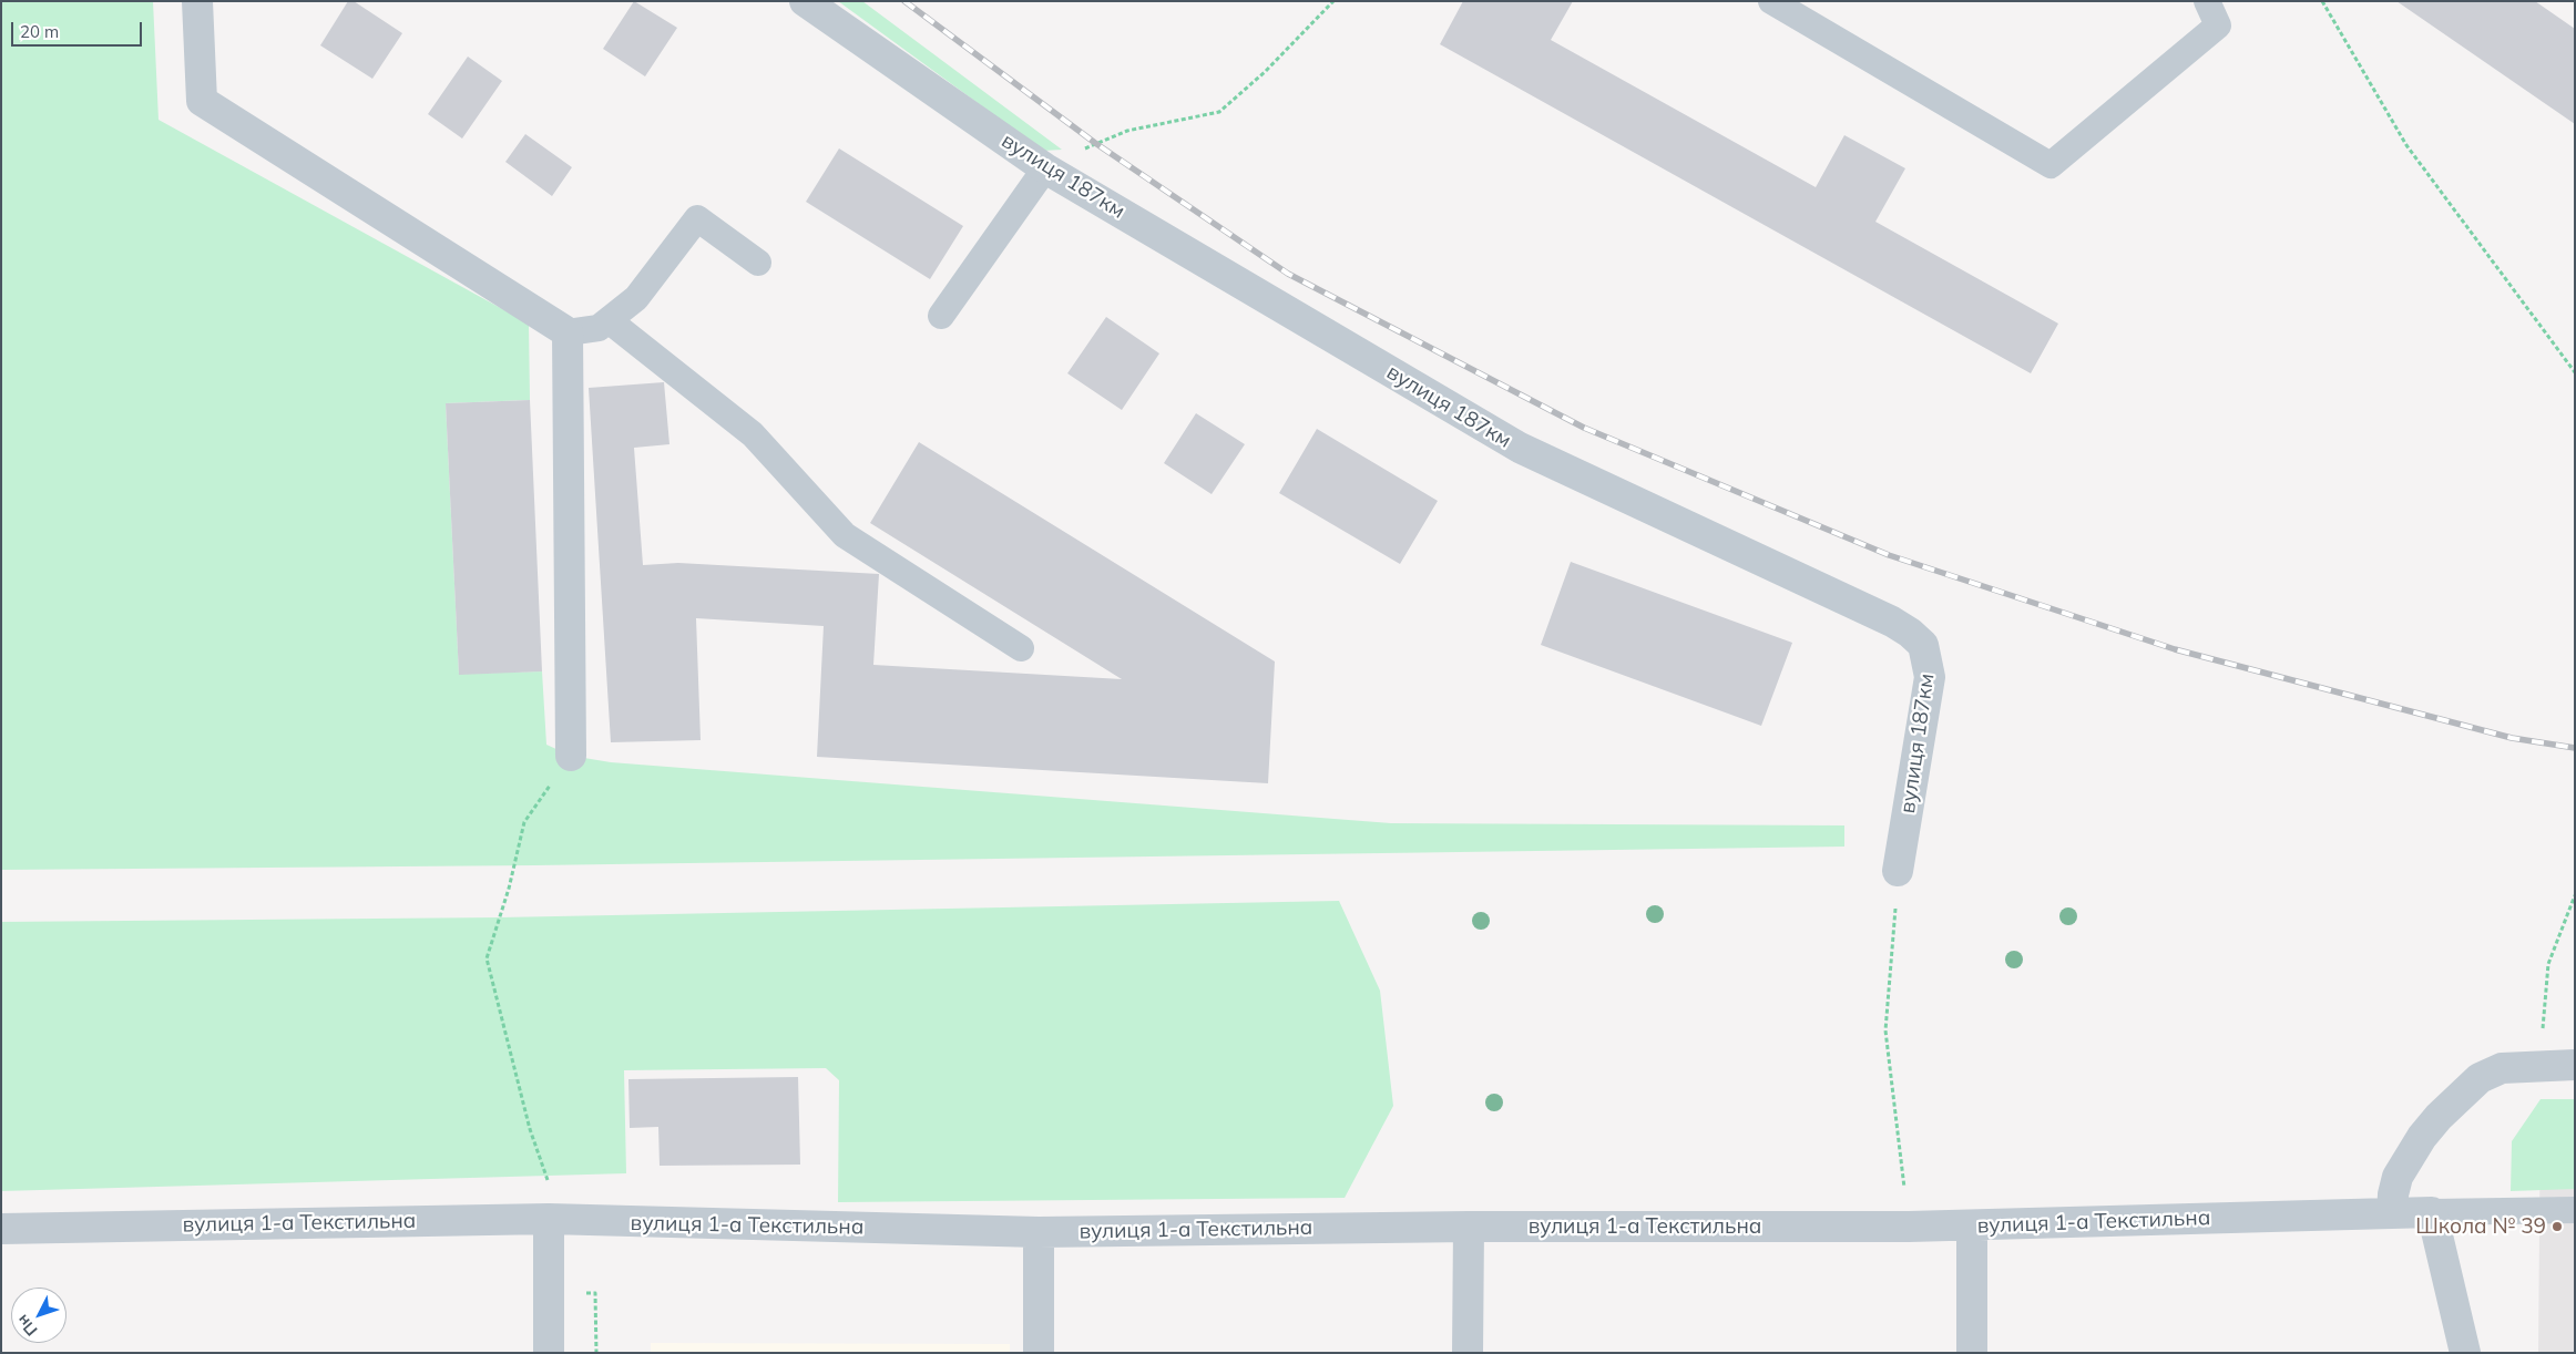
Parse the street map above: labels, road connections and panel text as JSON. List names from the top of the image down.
{
  "streets": {
    "street": ["вулиця 187км", "вулиця 1-а Текстильна"]
  },
  "places": ["Школа № 39"],
  "scale_bar": "20 m",
  "north": "bottom left"
}
